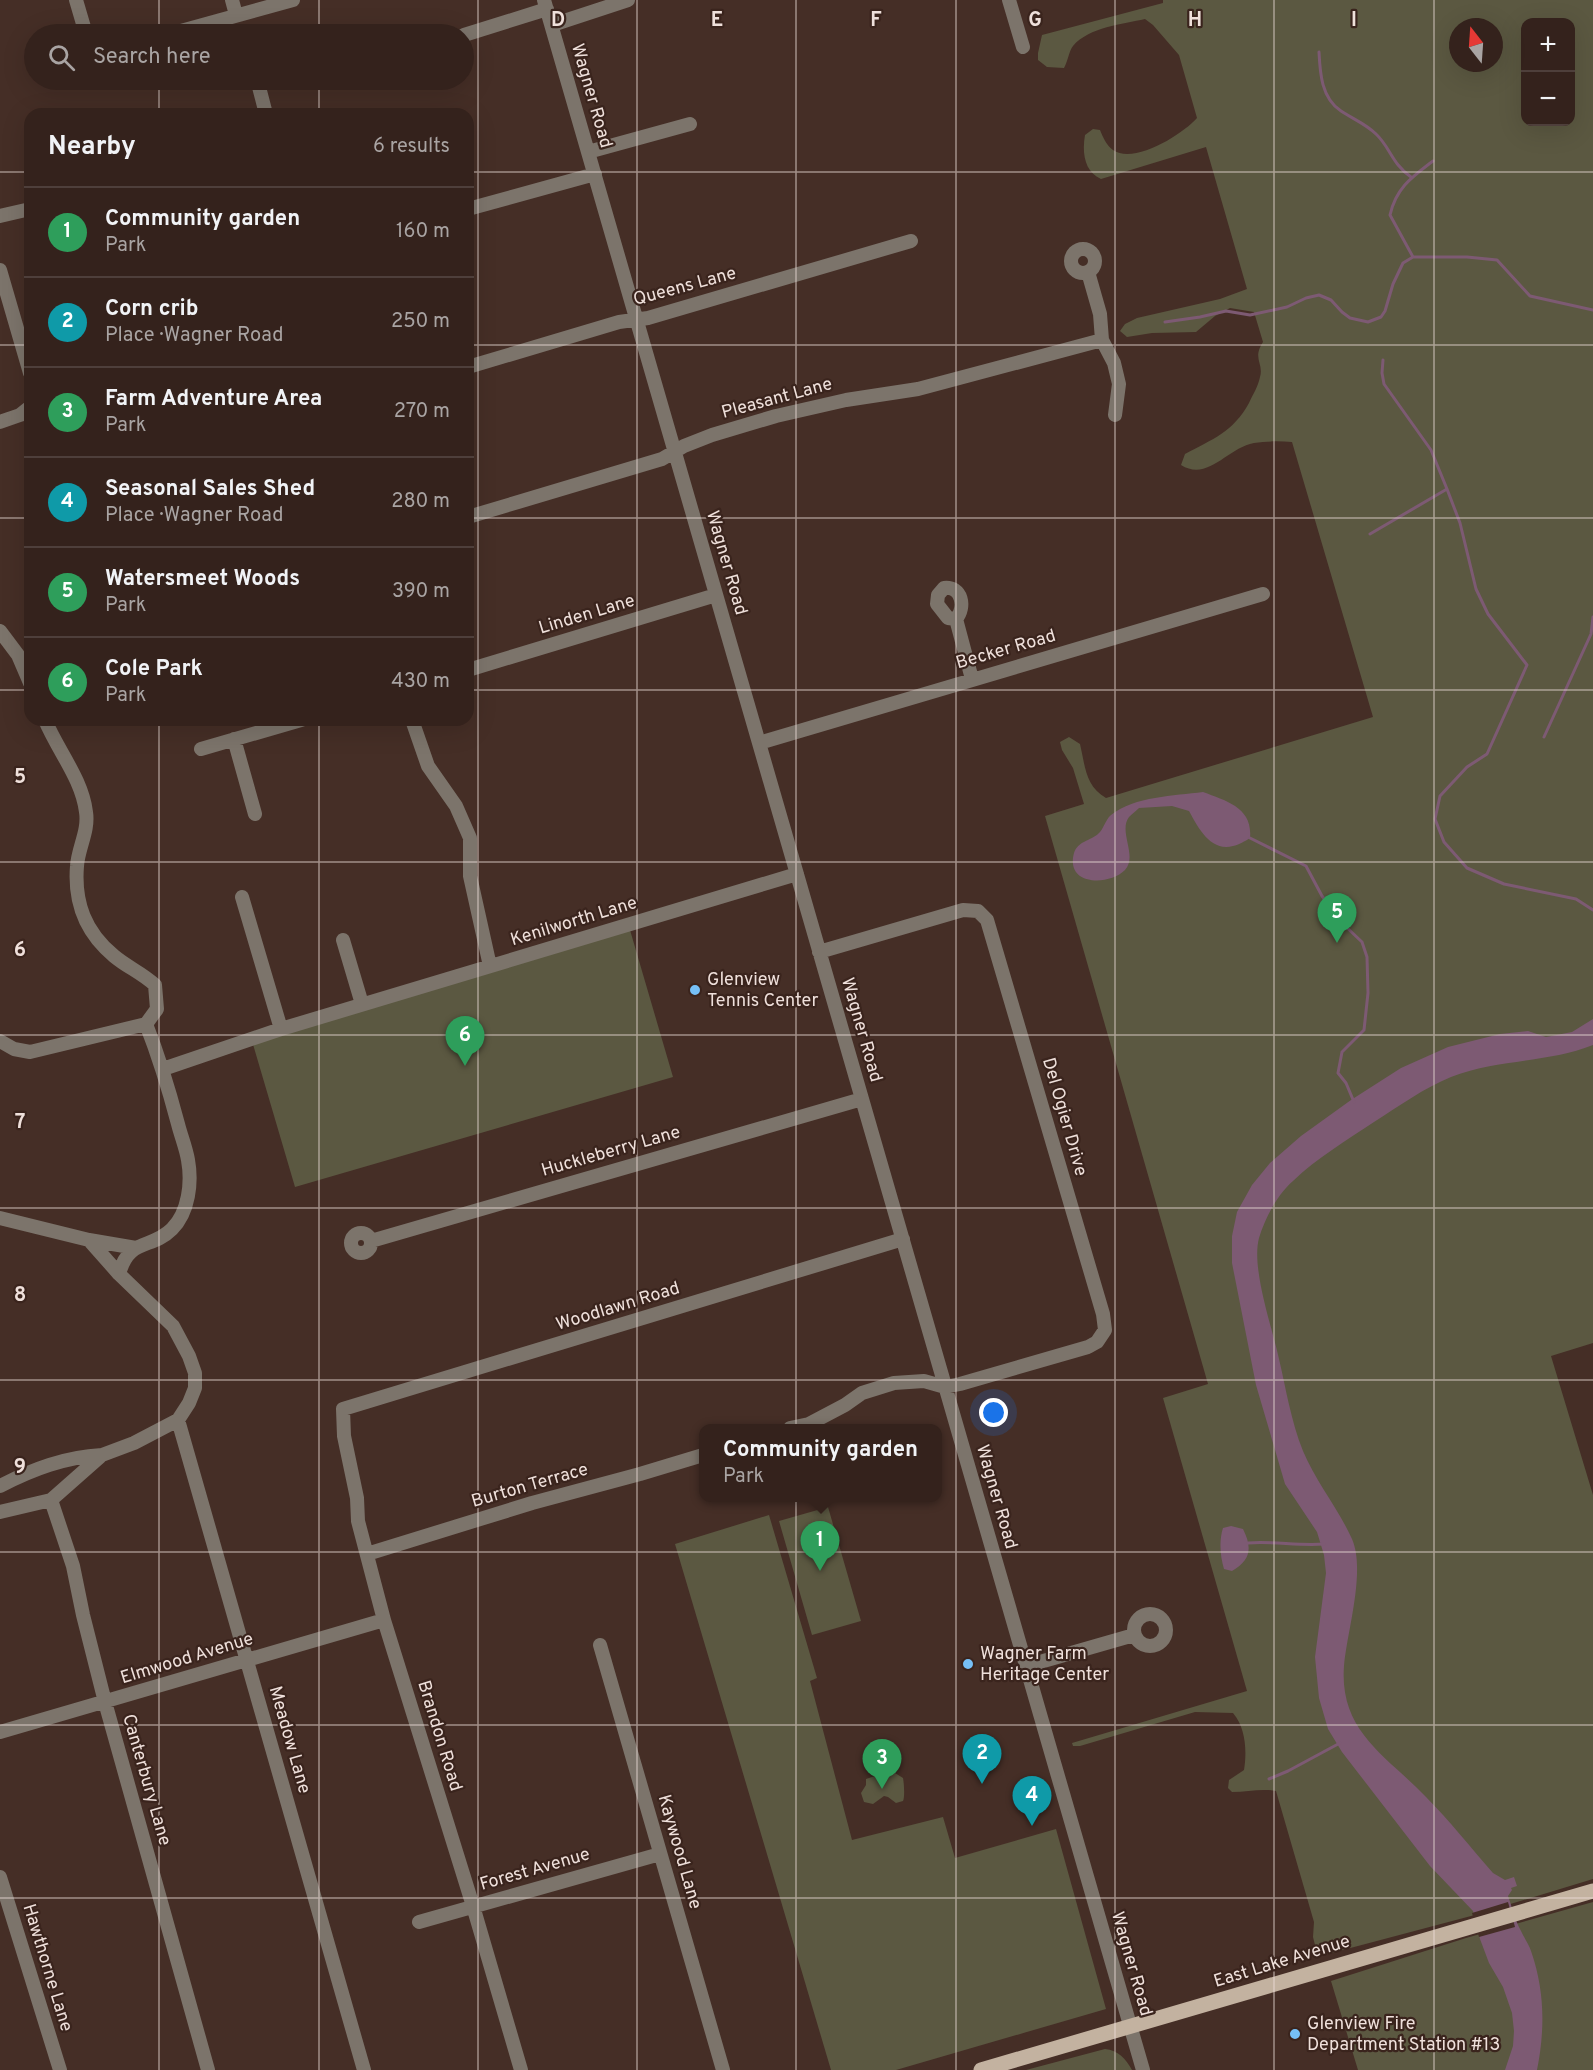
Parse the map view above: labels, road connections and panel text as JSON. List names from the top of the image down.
{
  "streets": {
    "main road": ["East Lake Avenue"],
    "street": [
      "Wagner Road",
      "Queens Lane",
      "Pleasant Lane",
      "Linden Lane",
      "Becker Road",
      "Kenilworth Lane",
      "Del Ogier Drive",
      "Huckleberry Lane",
      "Woodlawn Road",
      "Burton Terrace",
      "Elmwood Avenue",
      "Brandon Road",
      "Meadow Lane",
      "Canterbury Lane",
      "Kaywood Lane",
      "Forest Avenue",
      "Hawthorne Lane"
    ]
  },
  "crossings": [
    ["Wagner Road", "Queens Lane"],
    ["Wagner Road", "Pleasant Lane"],
    ["Wagner Road", "Linden Lane"],
    ["Wagner Road", "Becker Road"],
    ["Wagner Road", "Kenilworth Lane"],
    ["Wagner Road", "Del Ogier Drive"],
    ["Wagner Road", "Huckleberry Lane"],
    ["Wagner Road", "Woodlawn Road"],
    ["Wagner Road", "East Lake Avenue"],
    ["Woodlawn Road", "Brandon Road"],
    ["Burton Terrace", "Brandon Road"],
    ["Elmwood Avenue", "Brandon Road"],
    ["Elmwood Avenue", "Meadow Lane"],
    ["Elmwood Avenue", "Canterbury Lane"],
    ["Brandon Road", "Forest Avenue"],
    ["Kaywood Lane", "Forest Avenue"]
  ],
  "places": ["Glenview Tennis Center", "Wagner Farm Heritage Center", "Glenview Fire Department Station #13"],
  "north": "top",
  "page": {
    "map_buttons": ["+", "−"],
    "search": "Search here",
    "heading": ["Nearby", "6 results"],
    "list": [
      {
        "mark": "1",
        "name": "Community garden",
        "note": "Park",
        "value": "160 m"
      },
      {
        "mark": "2",
        "name": "Corn crib",
        "note": "Place · Wagner Road",
        "value": "250 m"
      },
      {
        "mark": "3",
        "name": "Farm Adventure Area",
        "note": "Park",
        "value": "270 m"
      },
      {
        "mark": "4",
        "name": "Seasonal Sales Shed",
        "note": "Place · Wagner Road",
        "value": "280 m"
      },
      {
        "mark": "5",
        "name": "Watersmeet Woods",
        "note": "Park",
        "value": "390 m"
      },
      {
        "mark": "6",
        "name": "Cole Park",
        "note": "Park",
        "value": "430 m"
      }
    ],
    "pins": [
      "5",
      "6",
      "1",
      "2",
      "3",
      "4"
    ],
    "popup": ["Community garden", "Park"]
  },
  "grid": {
    "columns": [
      "D",
      "E",
      "F",
      "G",
      "H",
      "I"
    ],
    "rows": [
      "5",
      "6",
      "7",
      "8",
      "9"
    ]
  }
}
